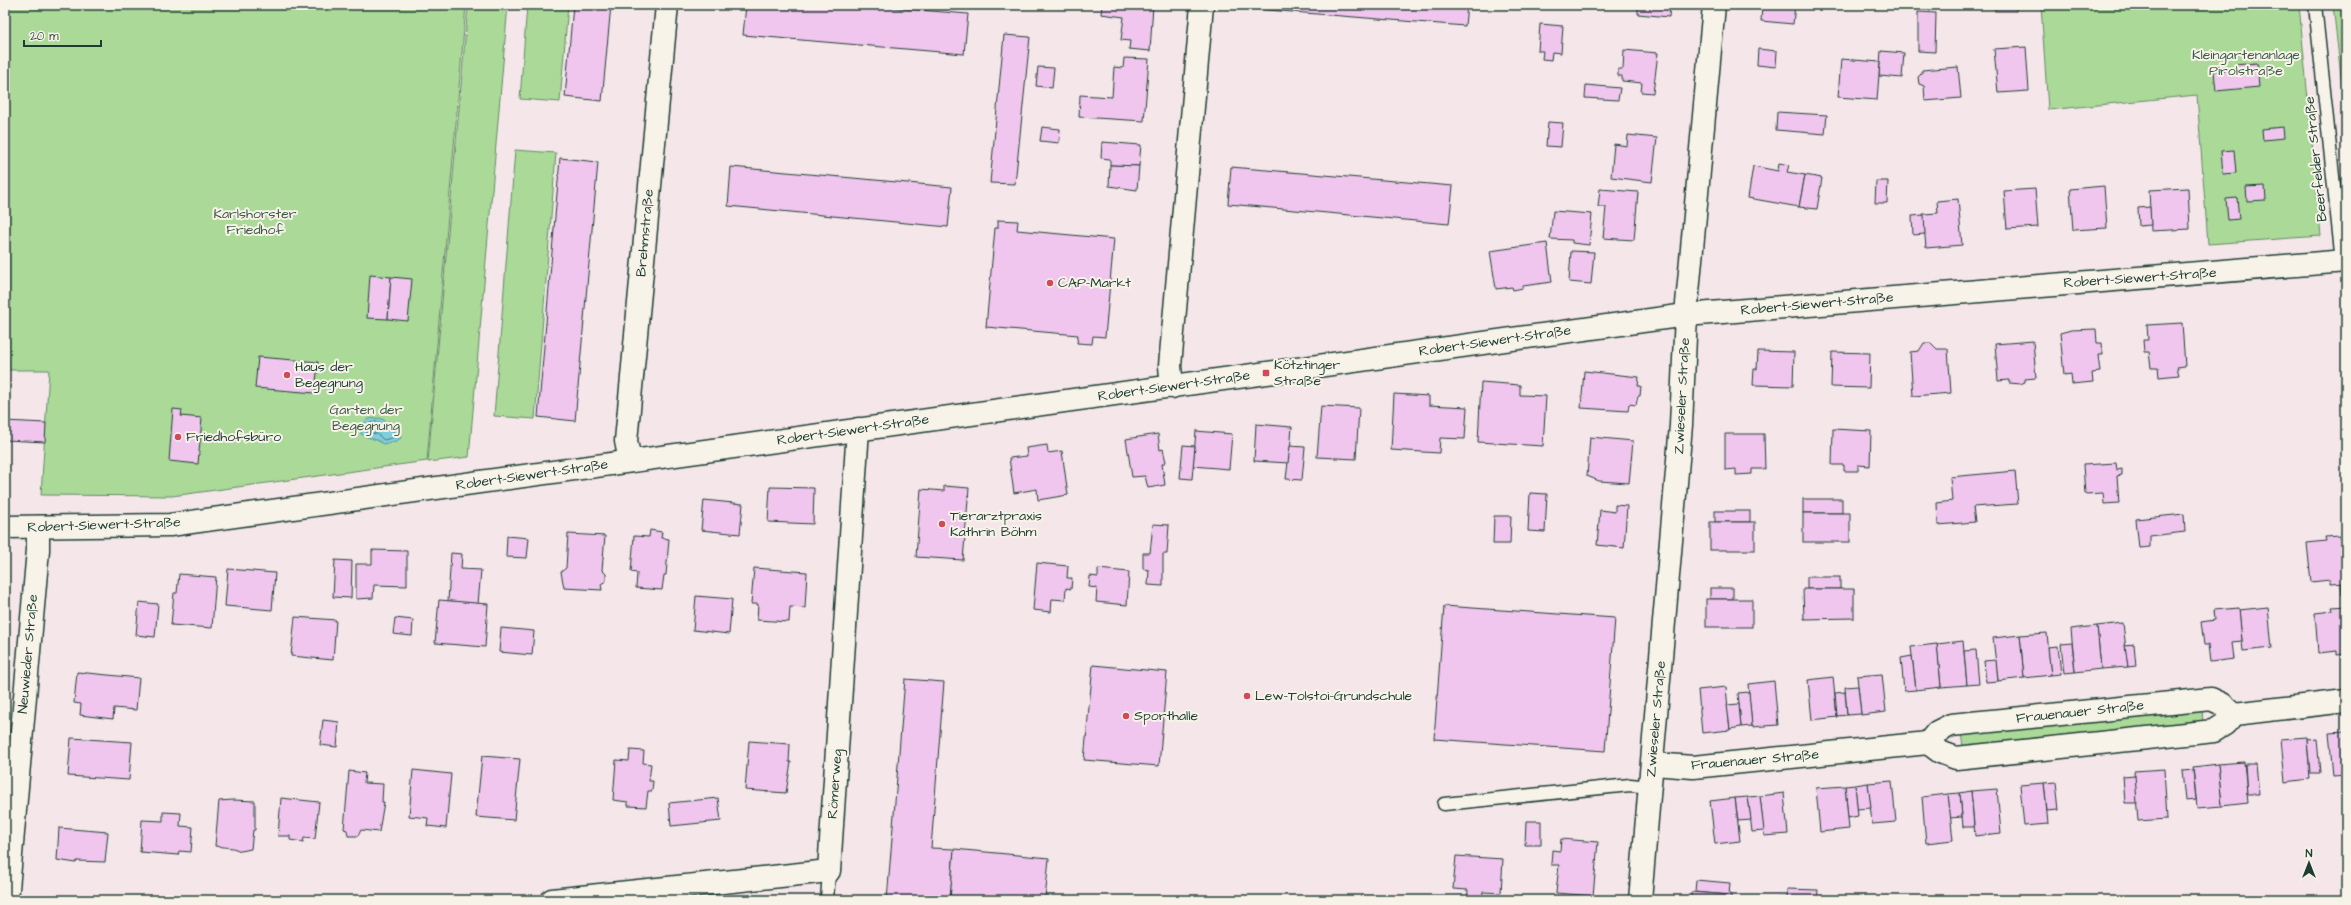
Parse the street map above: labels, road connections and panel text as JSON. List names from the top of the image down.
{
  "streets": {
    "street": [
      "Brehmstraße",
      "Robert-Siewert-Straße",
      "Zwieseler Straße",
      "Neuwieder Straße",
      "Frauenauer Straße",
      "Römerweg"
    ],
    "lane": ["Beerfelder Straße"]
  },
  "crossings": [
    ["Beerfelder Straße", "Robert-Siewert-Straße"],
    ["Brehmstraße", "Robert-Siewert-Straße"],
    ["Robert-Siewert-Straße", "Zwieseler Straße"],
    ["Robert-Siewert-Straße", "Neuwieder Straße"],
    ["Robert-Siewert-Straße", "Römerweg"],
    ["Zwieseler Straße", "Frauenauer Straße"]
  ],
  "parks": ["Kleingartenanlage Pirolstraße", "Karlshorster Friedhof", "Garten der Begegnung"],
  "places": {
    "other": [
      "CAP-Markt",
      "Haus der Begegnung",
      "Friedhofsbüro",
      "Tierarztpraxis Kathrin Böhm",
      "Lew-Tolstoi-Grundschule",
      "Sporthalle"
    ],
    "transit": ["Kötztinger Straße"]
  },
  "scale_bar": "20 m",
  "north": "top"
}
